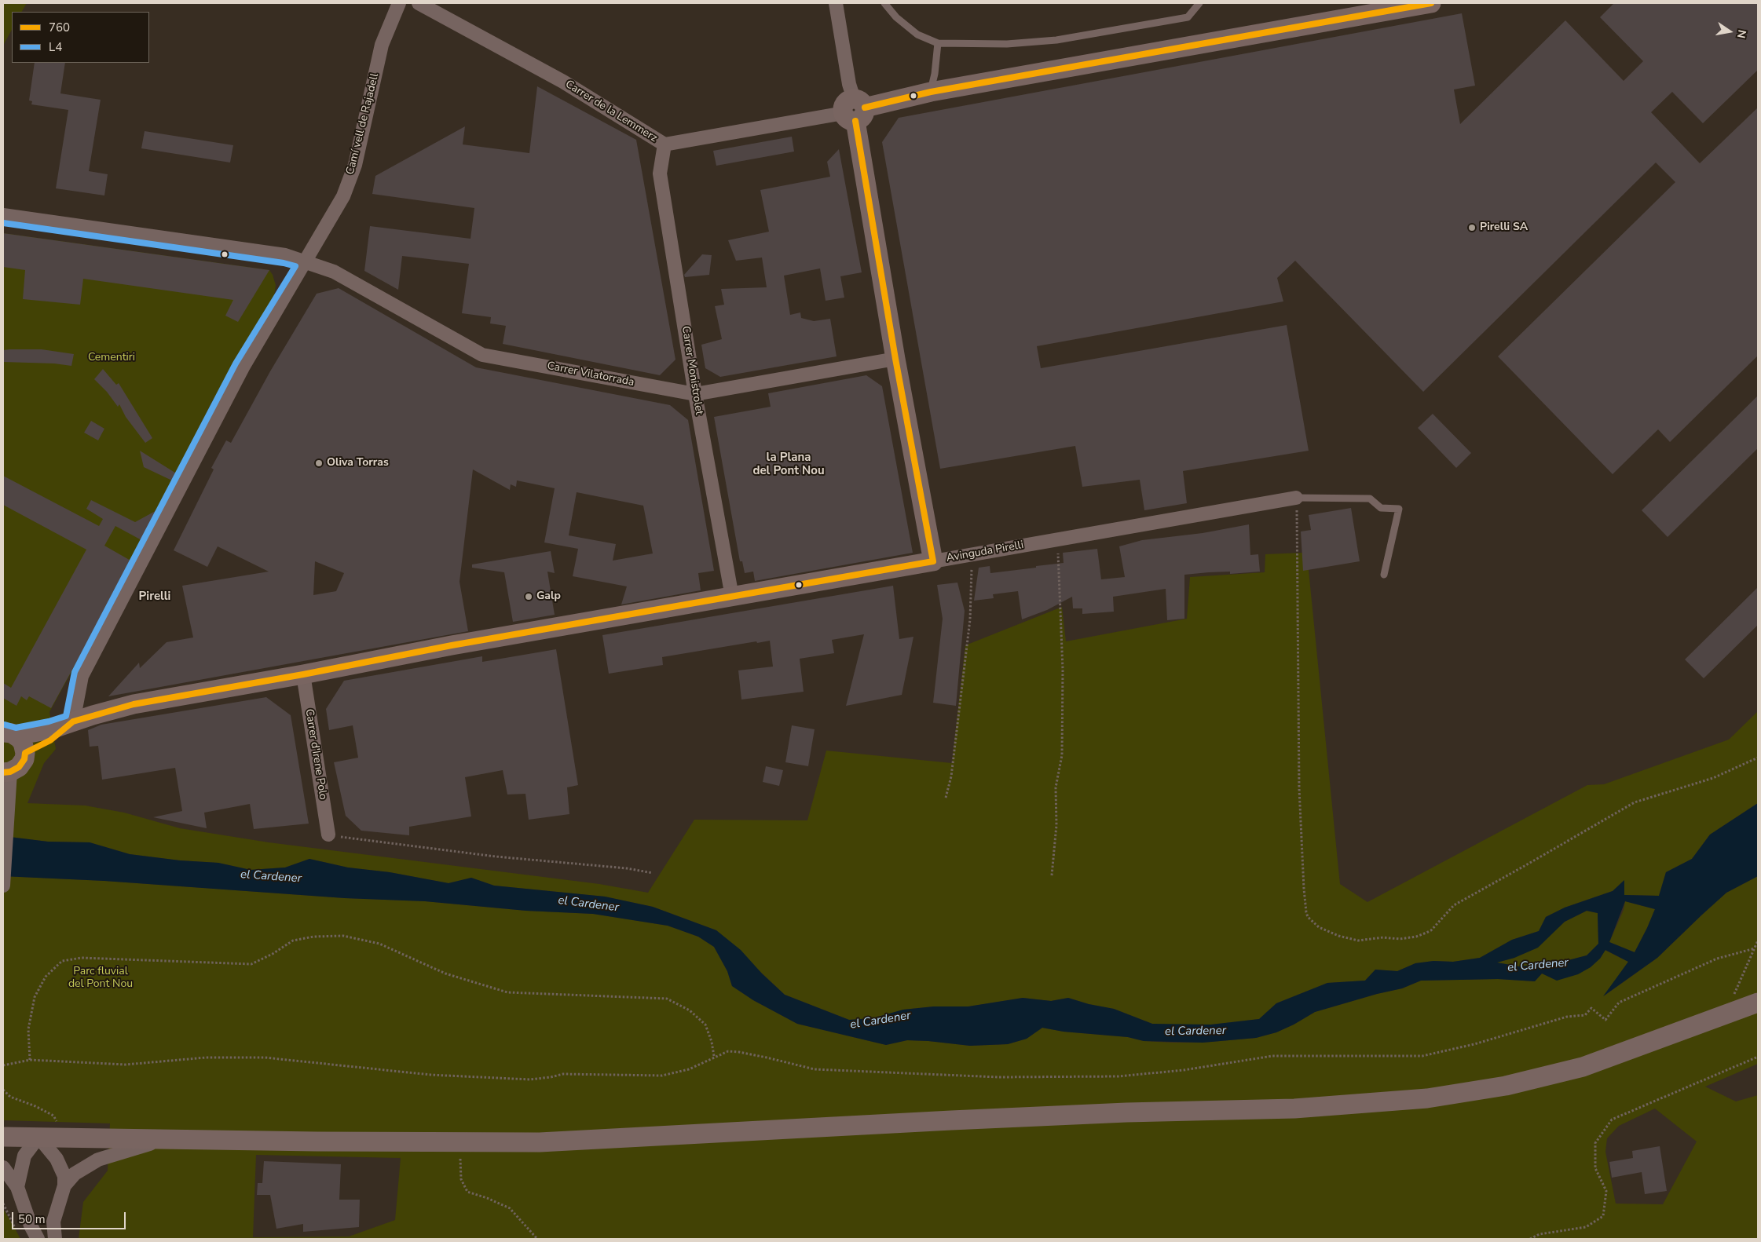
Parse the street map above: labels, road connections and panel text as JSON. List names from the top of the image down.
{
  "streets": {
    "street": [
      "Carrer de la Lemmerz",
      "Camí vell de Rajadell",
      "Carrer Monistrolet",
      "Carrer Vilatorrada",
      "Avinguda Pirelli",
      "Carrer d'Irene Polo"
    ]
  },
  "crossings": [
    ["Carrer de la Lemmerz", "Carrer Monistrolet"],
    ["Camí vell de Rajadell", "Carrer Vilatorrada"],
    ["Camí vell de Rajadell", "Avinguda Pirelli"],
    ["Carrer Monistrolet", "Carrer Vilatorrada"],
    ["Carrer Monistrolet", "Avinguda Pirelli"],
    ["Avinguda Pirelli", "Carrer d'Irene Polo"]
  ],
  "districts": ["la Plana del Pont Nou", "Pirelli"],
  "water": ["el Cardener"],
  "parks": ["Cementiri", "Parc fluvial del Pont Nou"],
  "places": ["Pirelli SA", "Oliva Torras", "Galp"],
  "lines": ["transit line 760", "transit line L4"],
  "legend": ["760", "L4"],
  "scale_bar": "50 m",
  "north": "right"
}
